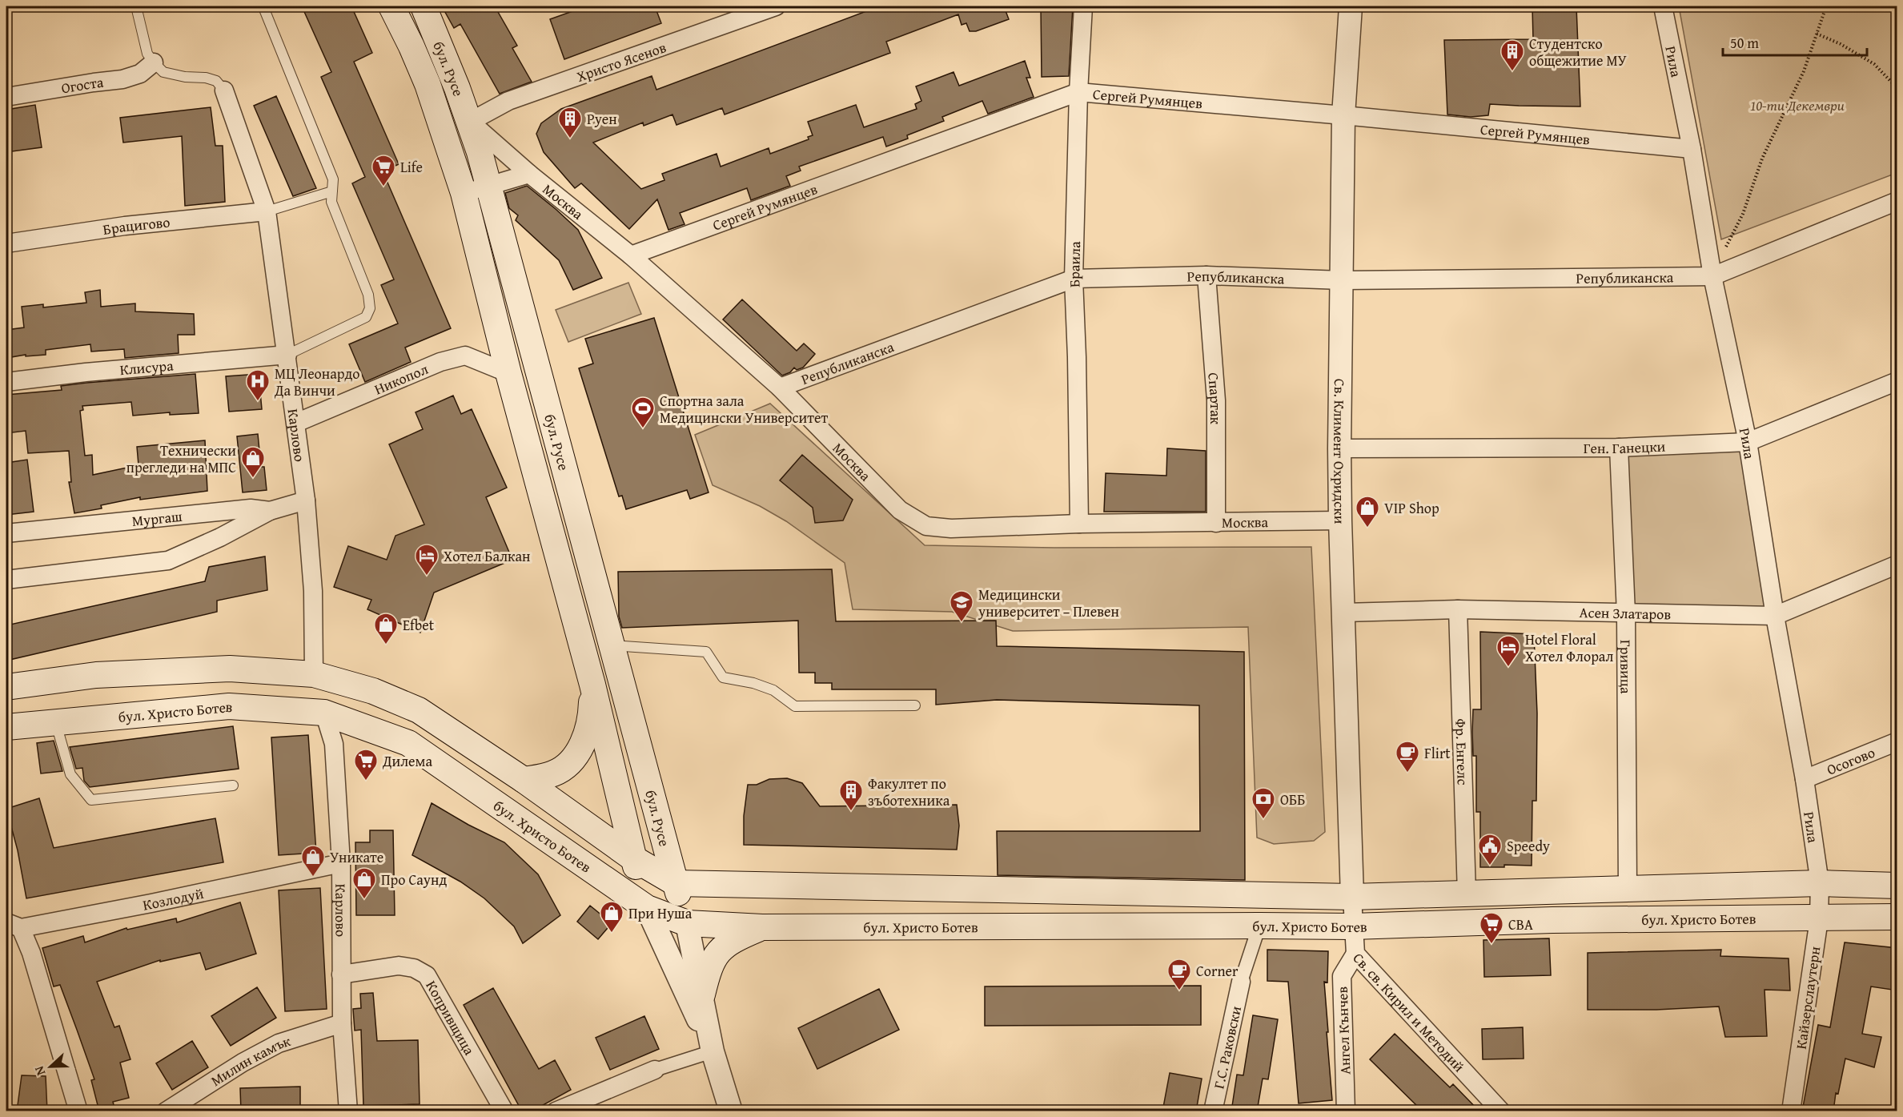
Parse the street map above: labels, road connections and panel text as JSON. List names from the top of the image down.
{
  "streets": {
    "main road": ["бул. Русе", "бул. Христо Ботев"],
    "street": [
      "Христо Ясенов",
      "Рила",
      "Огоста",
      "Сергей Румянцев",
      "Москва",
      "Брацигово",
      "Браила",
      "Републиканска",
      "Клисура",
      "Никопол",
      "Спартак",
      "Карлово",
      "Ген. Ганецки",
      "Св. Климент Охридски",
      "Мургаш",
      "Асен Златаров",
      "Гривица",
      "Фр. Енгелс",
      "Осогово",
      "Козлодуй",
      "Кайзерслаутерн",
      "Св. св. Кирил и Методий",
      "Копривщица",
      "Ангел Кънчев",
      "Г.С. Раковски",
      "Милин камък"
    ]
  },
  "crossings": [
    ["Христо Ясенов", "бул. Русе"],
    ["Христо Ясенов", "Москва"],
    ["Рила", "Сергей Румянцев"],
    ["Рила", "Републиканска"],
    ["Рила", "Ген. Ганецки"],
    ["Рила", "Асен Златаров"],
    ["Рила", "бул. Христо Ботев"],
    ["Рила", "Осогово"],
    ["Рила", "Кайзерслаутерн"],
    ["бул. Русе", "Москва"],
    ["бул. Русе", "Никопол"],
    ["бул. Русе", "бул. Христо Ботев"],
    ["Сергей Румянцев", "Москва"],
    ["Сергей Румянцев", "Браила"],
    ["Сергей Румянцев", "Св. Климент Охридски"],
    ["Москва", "Браила"],
    ["Москва", "Републиканска"],
    ["Москва", "Спартак"],
    ["Москва", "Св. Климент Охридски"],
    ["Брацигово", "Карлово"],
    ["Браила", "Републиканска"],
    ["Републиканска", "Спартак"],
    ["Републиканска", "Св. Климент Охридски"],
    ["Клисура", "Карлово"],
    ["Никопол", "Карлово"],
    ["Карлово", "Мургаш"],
    ["Карлово", "бул. Христо Ботев"],
    ["Карлово", "Козлодуй"],
    ["Карлово", "Копривщица"],
    ["Карлово", "Милин камък"],
    ["Ген. Ганецки", "Св. Климент Охридски"],
    ["Ген. Ганецки", "Гривица"],
    ["Св. Климент Охридски", "Асен Златаров"],
    ["Св. Климент Охридски", "бул. Христо Ботев"],
    ["Св. Климент Охридски", "Св. св. Кирил и Методий"],
    ["Асен Златаров", "Гривица"],
    ["Асен Златаров", "Фр. Енгелс"],
    ["Гривица", "бул. Христо Ботев"],
    ["бул. Христо Ботев", "Фр. Енгелс"],
    ["бул. Христо Ботев", "Кайзерслаутерн"],
    ["бул. Христо Ботев", "Св. св. Кирил и Методий"],
    ["Св. св. Кирил и Методий", "Ангел Кънчев"]
  ],
  "parks": ["10-ти Декември"],
  "places": {
    "building": ["Студентско общежитие МУ", "Руен", "Факултет по зъботехника"],
    "supermarket": ["Life", "Дилема", "CBA"],
    "hospital": ["МЦ Леонардо Да Винчи"],
    "sports": ["Спортна зала Медицински Университет"],
    "shop": [
      "Технически прегледи на МПС",
      "VIP Shop",
      "Efbet",
      "Уникате",
      "Про Саунд",
      "При Нуша"
    ],
    "hotel": ["Хотел Балкан", "Hotel Floral Хотел Флорал"],
    "school or university": ["Медицински университет – Плевен"],
    "cafe": ["Flirt", "Corner"],
    "bank": ["ОББ"],
    "public building": ["Speedy"]
  },
  "scale_bar": "50 m",
  "north": "left"
}
